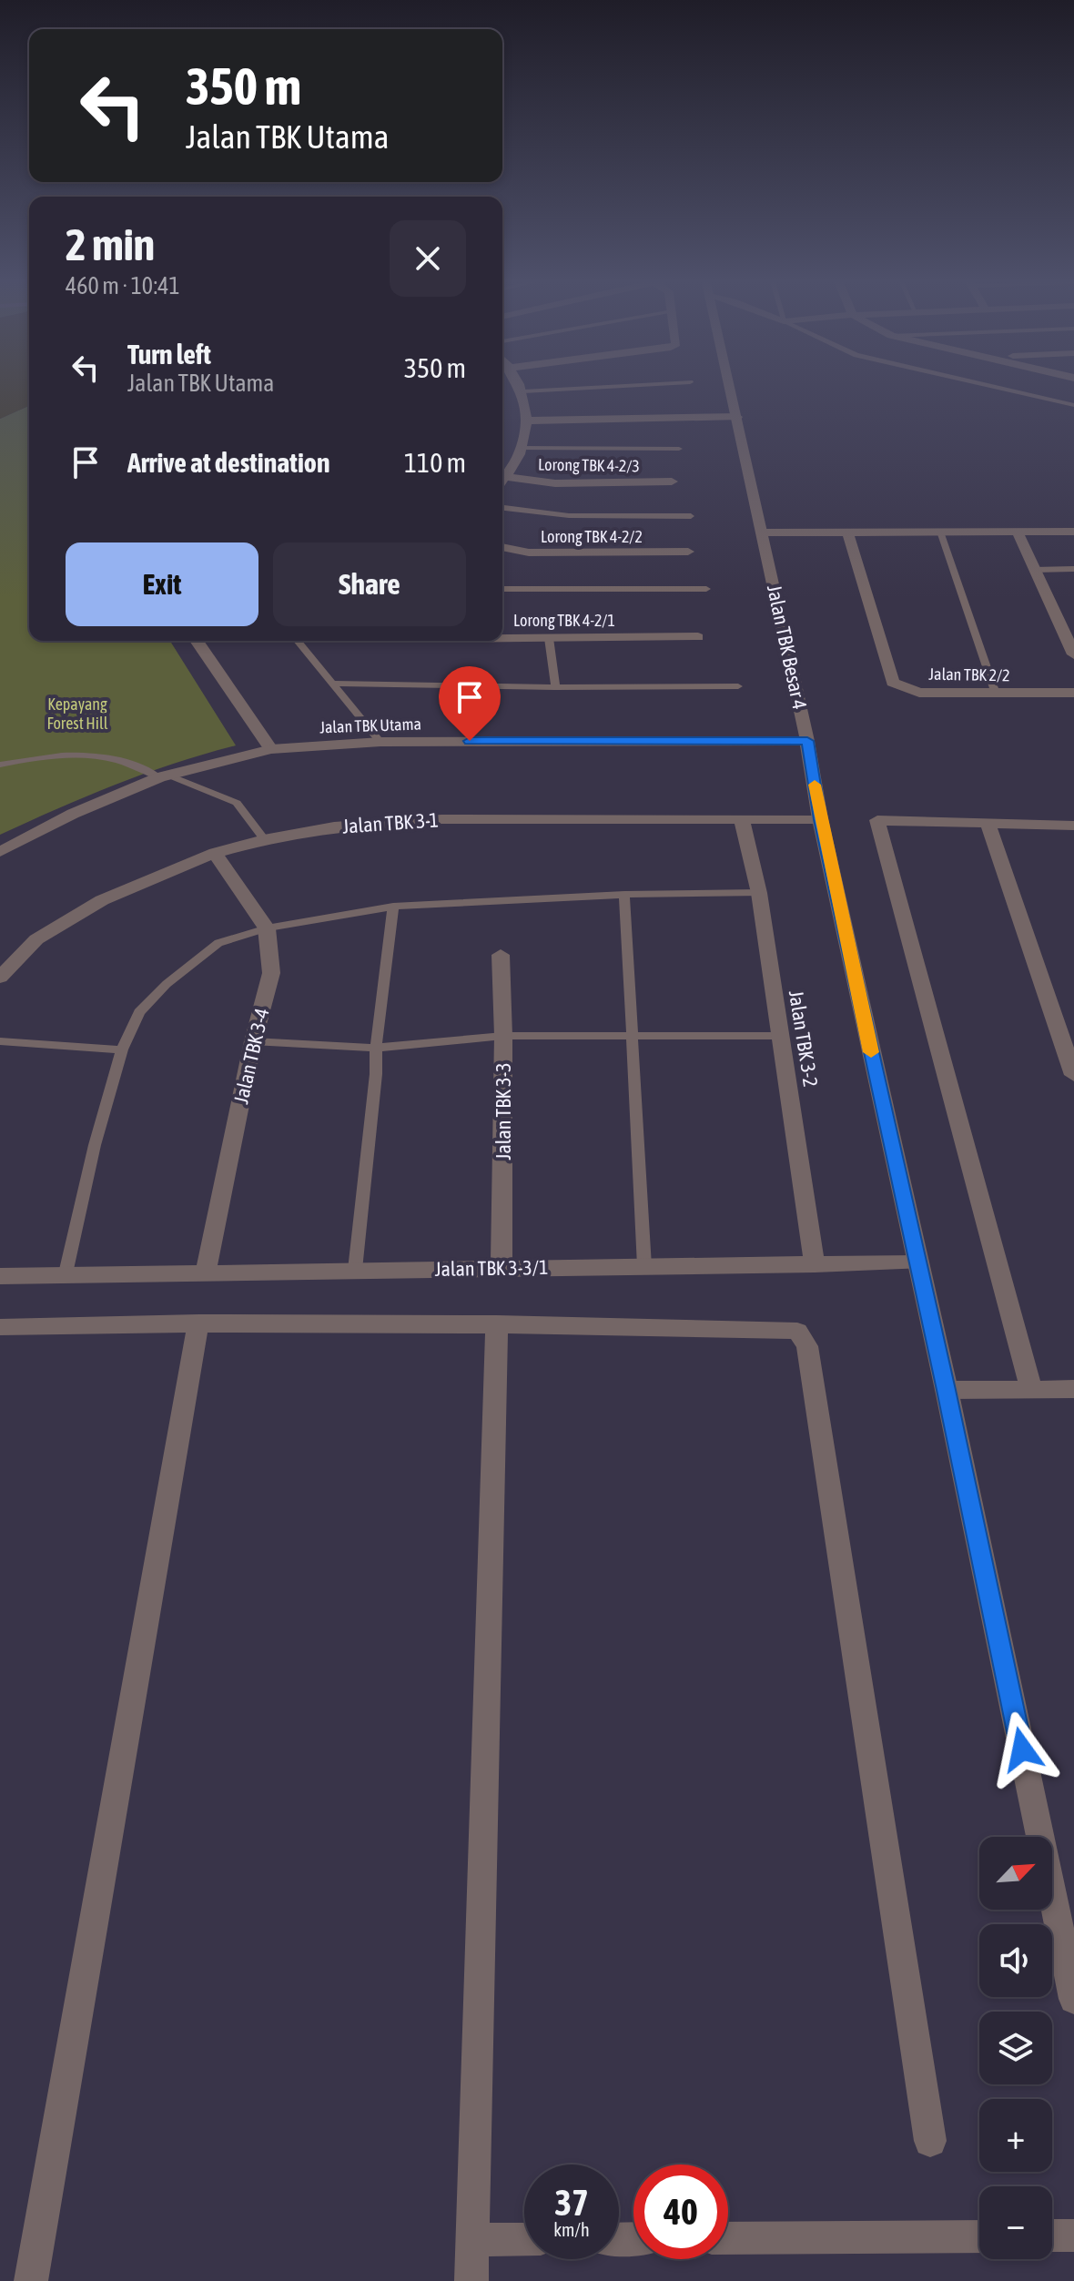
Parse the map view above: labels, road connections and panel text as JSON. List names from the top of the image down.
{
  "streets": {
    "street": [
      "Lorong TBK 4-2/3",
      "Lorong TBK 4-2/2",
      "Lorong TBK 4-2/1",
      "Jalan TBK Besar 4",
      "Jalan TBK 2/2",
      "Jalan TBK Utama",
      "Jalan TBK 3-1",
      "Jalan TBK 3-2",
      "Jalan TBK 3-4",
      "Jalan TBK 3-3",
      "Jalan TBK 3-3/1"
    ]
  },
  "crossings": [
    ["Jalan TBK Besar 4", "Jalan TBK Utama"],
    ["Jalan TBK Besar 4", "Jalan TBK 3-1"],
    ["Jalan TBK Besar 4", "Jalan TBK 3-3/1"],
    ["Jalan TBK 3-1", "Jalan TBK 3-2"],
    ["Jalan TBK 3-1", "Jalan TBK 3-4"],
    ["Jalan TBK 3-2", "Jalan TBK 3-3/1"],
    ["Jalan TBK 3-4", "Jalan TBK 3-3/1"],
    ["Jalan TBK 3-3", "Jalan TBK 3-3/1"]
  ],
  "parks": ["Kepayang Forest Hill"],
  "north": "top right",
  "page": {
    "turn": ["350 m", "Jalan TBK Utama"],
    "heading": ["2 min", "460 m · 10:41"],
    "list": [
      {
        "name": "Turn left",
        "note": "Jalan TBK Utama",
        "value": "350 m"
      },
      {
        "name": "Arrive at destination",
        "value": "110 m"
      }
    ],
    "buttons": ["Exit", "Share"],
    "map_buttons": ["+", "−"],
    "speed": "37 km/h",
    "limit": "40"
  }
}
